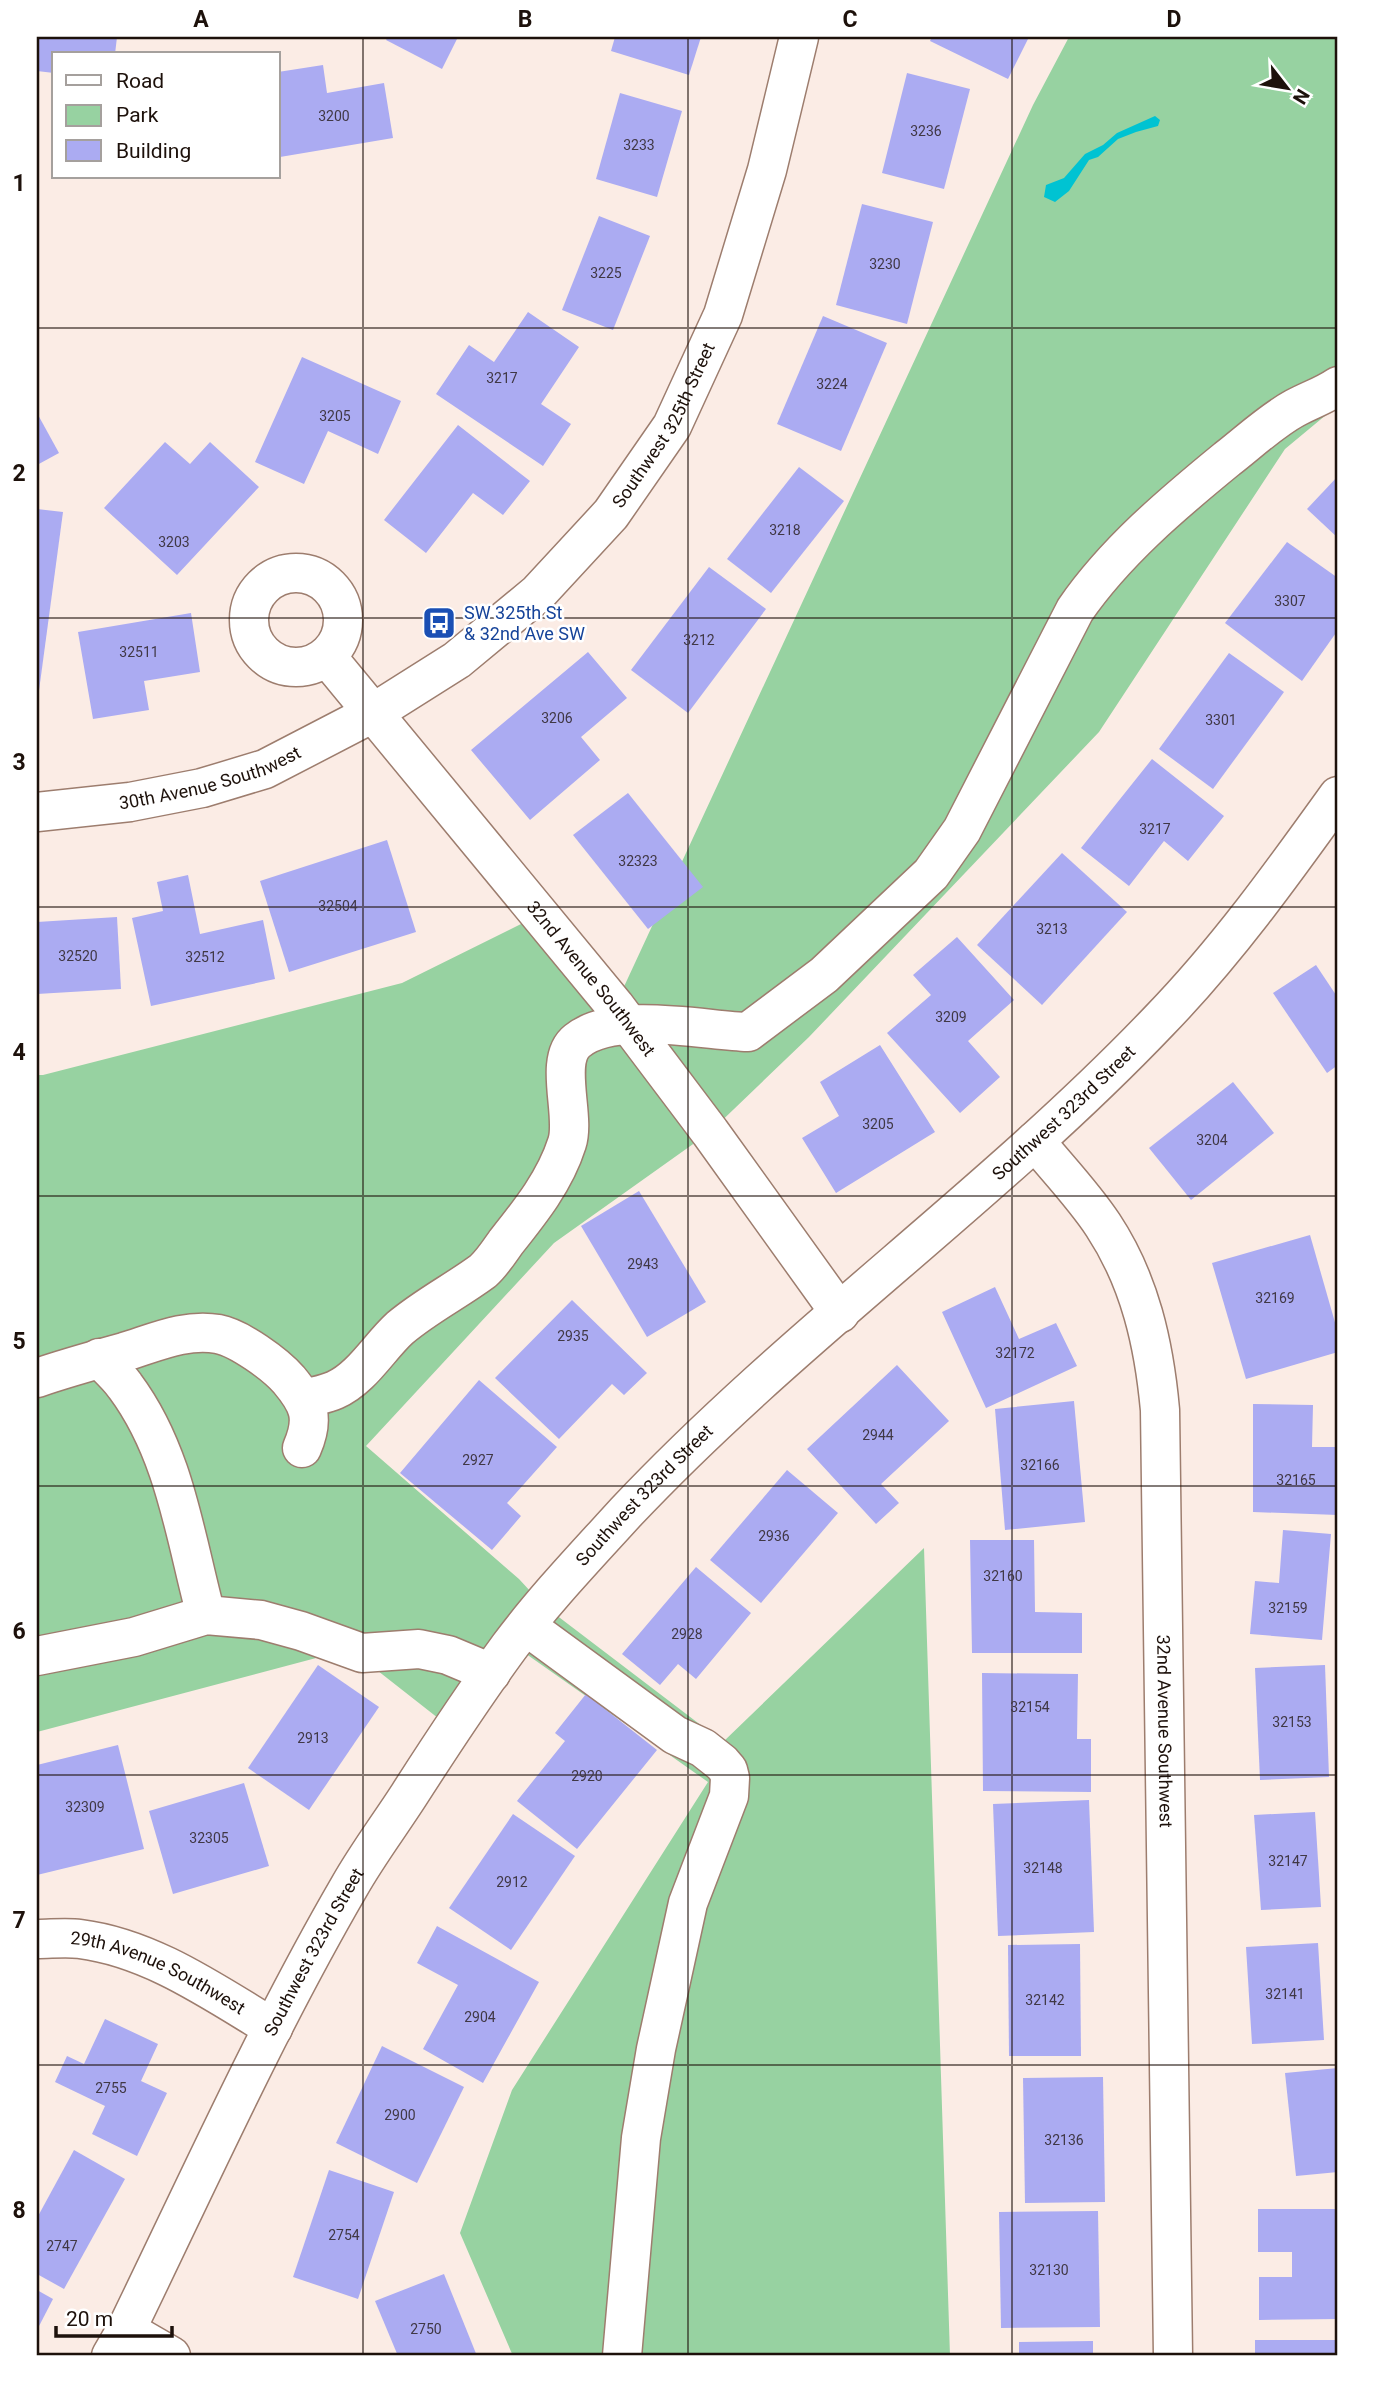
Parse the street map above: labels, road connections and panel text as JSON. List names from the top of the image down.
{
  "streets": {
    "street": [
      "Southwest 325th Street",
      "30th Avenue Southwest",
      "32nd Avenue Southwest",
      "Southwest 323rd Street",
      "29th Avenue Southwest"
    ]
  },
  "crossings": [
    ["Southwest 325th Street", "30th Avenue Southwest"],
    ["Southwest 325th Street", "32nd Avenue Southwest"],
    ["30th Avenue Southwest", "32nd Avenue Southwest"],
    ["32nd Avenue Southwest", "Southwest 323rd Street"],
    ["Southwest 323rd Street", "29th Avenue Southwest"]
  ],
  "places": {
    "bus stop": ["SW 325th St & 32nd Ave SW"]
  },
  "house_numbers": [
    "3200",
    "3236",
    "3233",
    "3230",
    "3225",
    "3217",
    "3224",
    "3205",
    "3218",
    "3203",
    "3307",
    "3212",
    "32511",
    "3206",
    "3301",
    "3217",
    "32323",
    "32504",
    "3213",
    "32520",
    "32512",
    "3209",
    "3205",
    "3204",
    "2943",
    "32169",
    "2935",
    "32172",
    "2944",
    "2927",
    "32166",
    "32165",
    "2936",
    "32160",
    "32159",
    "2928",
    "32154",
    "32153",
    "2913",
    "2920",
    "32309",
    "32305",
    "32147",
    "32148",
    "2912",
    "32141",
    "32142",
    "2904",
    "2755",
    "2900",
    "32136",
    "2754",
    "2747",
    "32130",
    "2750"
  ],
  "legend": ["Road", "Park", "Building"],
  "scale_bar": "20 m",
  "north": "bottom right",
  "grid": {
    "columns": [
      "A",
      "B",
      "C",
      "D"
    ],
    "rows": [
      "1",
      "2",
      "3",
      "4",
      "5",
      "6",
      "7",
      "8"
    ]
  }
}
